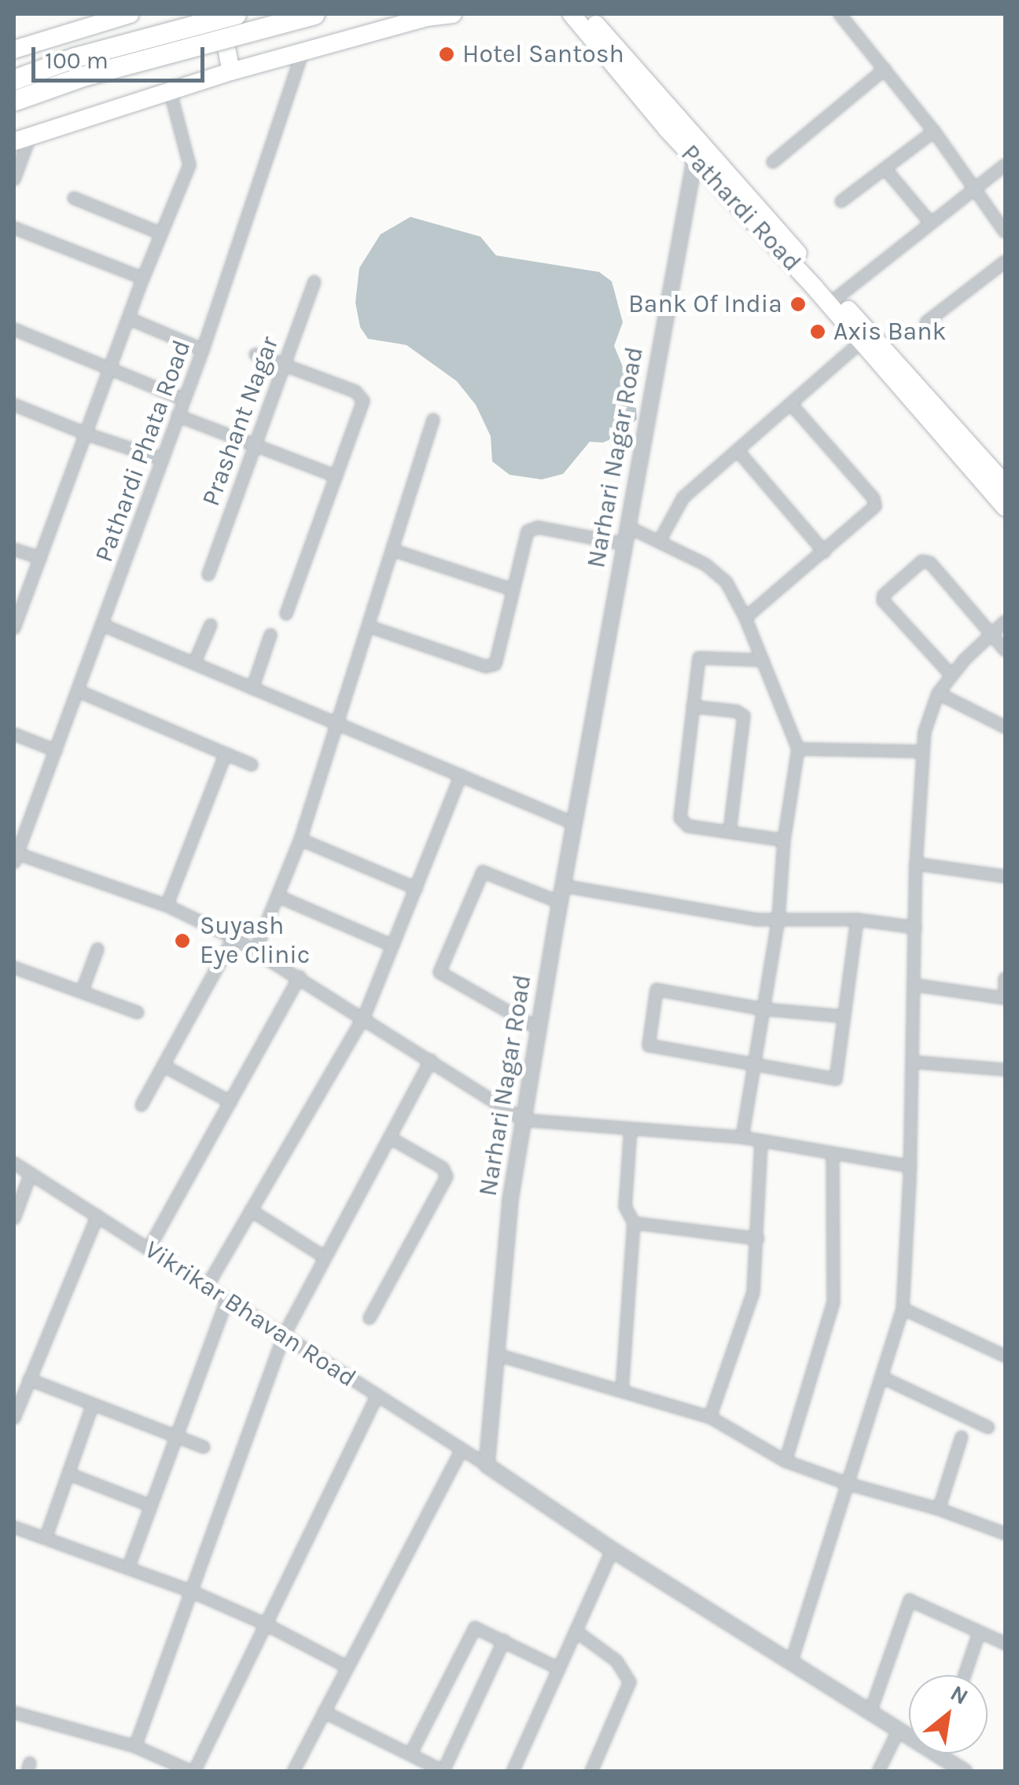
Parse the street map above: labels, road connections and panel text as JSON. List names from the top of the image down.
{
  "streets": {
    "main road": ["Pathardi Road"],
    "street": [
      "Prashant Nagar",
      "Pathardi Phata Road",
      "Narhari Nagar Road",
      "Vikrikar Bhavan Road"
    ]
  },
  "crossings": [
    ["Pathardi Road", "Narhari Nagar Road"],
    ["Narhari Nagar Road", "Vikrikar Bhavan Road"]
  ],
  "places": [
    "Hotel Santosh",
    "Bank Of India",
    "Axis Bank",
    "Suyash Eye Clinic"
  ],
  "scale_bar": "100 m",
  "north": "top right"
}
